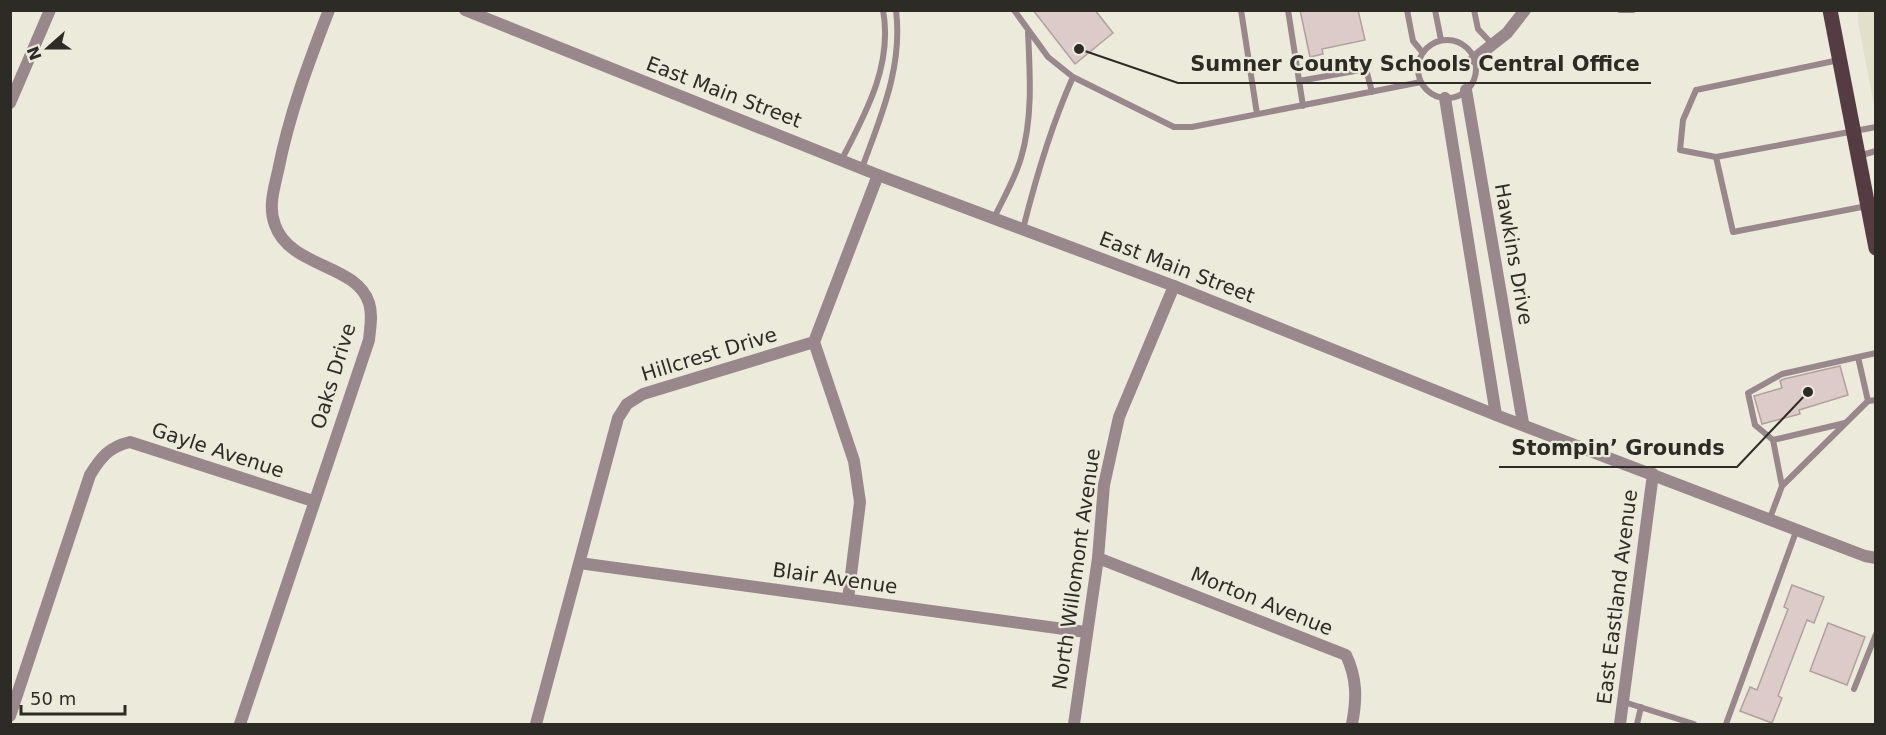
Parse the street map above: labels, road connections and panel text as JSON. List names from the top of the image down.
{
  "streets": {
    "street": [
      "East Main Street",
      "Hawkins Drive",
      "Hillcrest Drive",
      "Oaks Drive",
      "Gayle Avenue",
      "North Willomont Avenue",
      "Blair Avenue",
      "East Eastland Avenue",
      "Morton Avenue"
    ]
  },
  "crossings": [
    ["East Main Street", "Hawkins Drive"],
    ["East Main Street", "North Willomont Avenue"],
    ["East Main Street", "East Eastland Avenue"],
    ["Hillcrest Drive", "Blair Avenue"],
    ["Oaks Drive", "Gayle Avenue"],
    ["North Willomont Avenue", "Blair Avenue"],
    ["North Willomont Avenue", "Morton Avenue"]
  ],
  "places": ["Sumner County Schools Central Office", "Stompin’ Grounds"],
  "scale_bar": "50 m",
  "north": "left"
}
